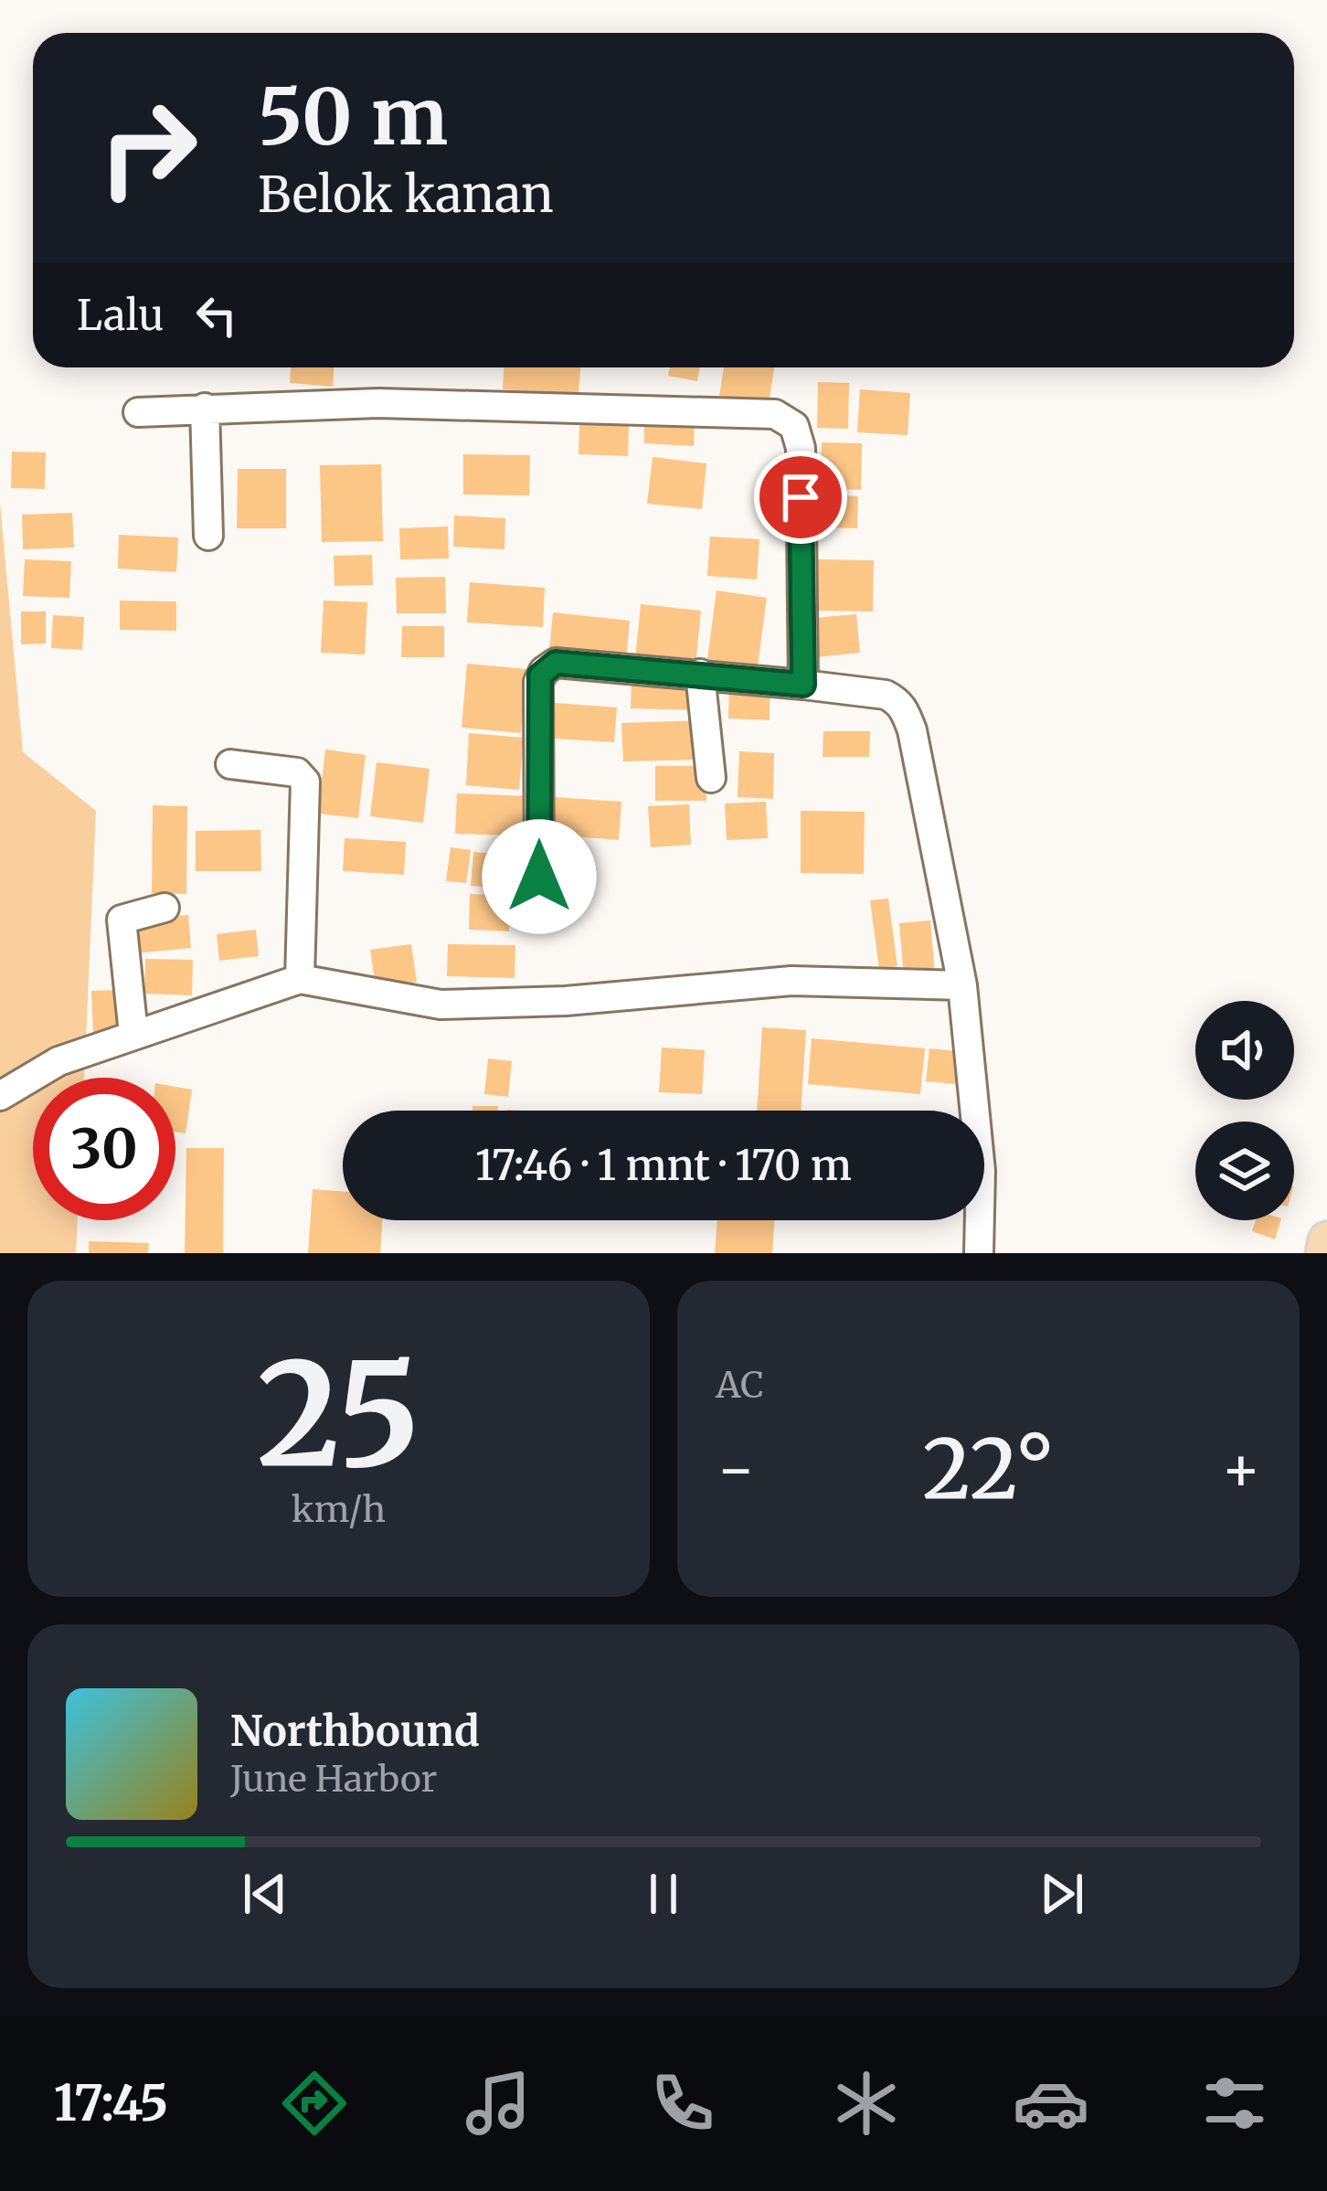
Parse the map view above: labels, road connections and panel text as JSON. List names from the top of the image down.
{
  "page": {
    "turn": ["50 m", "Belok kanan"],
    "then": "Lalu",
    "limit": "30",
    "trip": "17:46 · 1 mnt · 170 m",
    "tile": [
      ["25", "km/h"],
      "AC"
    ],
    "heat": ["−", "22°", "+"],
    "song": ["Northbound", "June Harbor"],
    "tabs": "17:45"
  }
}
